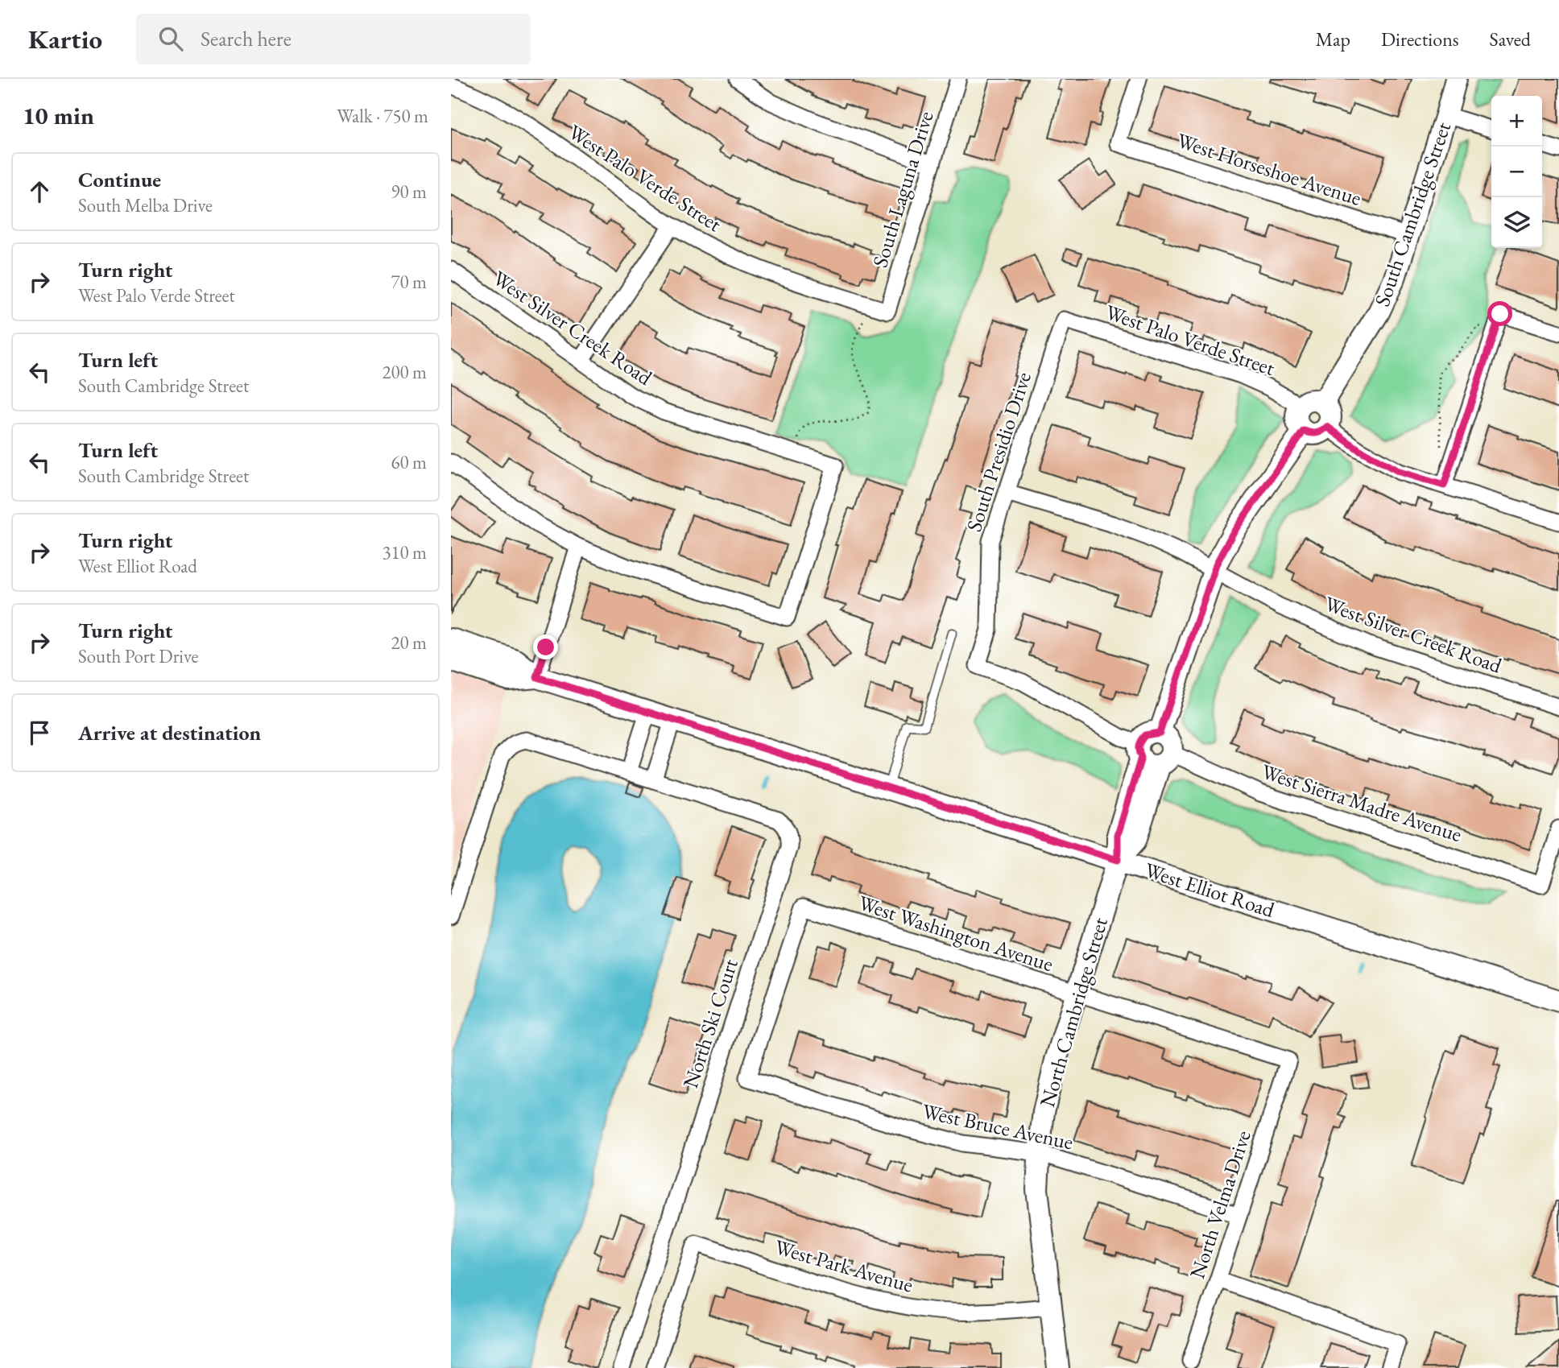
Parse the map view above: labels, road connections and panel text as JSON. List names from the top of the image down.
{
  "streets": {
    "street": [
      "West Horseshoe Avenue",
      "West Palo Verde Street",
      "South Laguna Drive",
      "South Cambridge Street",
      "West Silver Creek Road",
      "South Presidio Drive",
      "West Sierra Madre Avenue",
      "West Elliot Road",
      "West Washington Avenue",
      "North Cambridge Street",
      "North Ski Court",
      "West Bruce Avenue",
      "North Velma Drive",
      "West Park Avenue"
    ]
  },
  "crossings": [
    ["West Horseshoe Avenue", "South Cambridge Street"],
    ["West Palo Verde Street", "South Laguna Drive"],
    ["West Palo Verde Street", "South Cambridge Street"],
    ["West Palo Verde Street", "South Presidio Drive"],
    ["West Silver Creek Road", "South Presidio Drive"],
    ["South Presidio Drive", "West Sierra Madre Avenue"],
    ["West Elliot Road", "North Cambridge Street"],
    ["West Washington Avenue", "North Cambridge Street"],
    ["West Washington Avenue", "West Bruce Avenue"],
    ["West Washington Avenue", "North Velma Drive"],
    ["North Cambridge Street", "West Bruce Avenue"],
    ["North Cambridge Street", "West Park Avenue"],
    ["West Bruce Avenue", "North Velma Drive"]
  ],
  "page": {
    "header": "Kartio",
    "search": "Search here",
    "nav": ["Map", "Directions", "Saved"],
    "heading": ["10 min", "Walk · 750 m"],
    "map_buttons": ["+", "−"],
    "list": [
      ["Continue", "South Melba Drive", "90 m"],
      ["Turn right", "West Palo Verde Street", "70 m"],
      ["Turn left", "South Cambridge Street", "200 m"],
      ["Turn left", "South Cambridge Street", "60 m"],
      ["Turn right", "West Elliot Road", "310 m"],
      ["Turn right", "South Port Drive", "20 m"],
      "Arrive at destination"
    ]
  }
}
